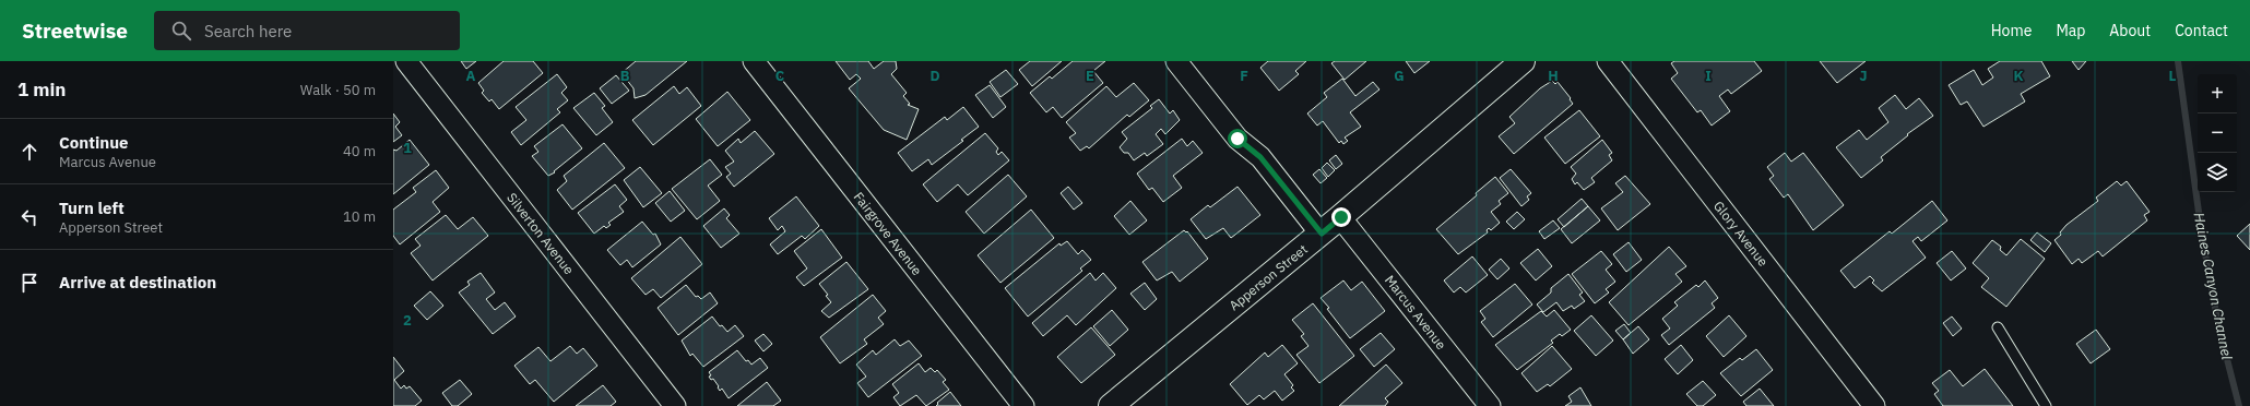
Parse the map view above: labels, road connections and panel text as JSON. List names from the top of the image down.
{
  "streets": {
    "street": [
      "Silverton Avenue",
      "Fairgrove Avenue",
      "Glory Avenue",
      "Apperson Street",
      "Marcus Avenue"
    ]
  },
  "crossings": [
    ["Apperson Street", "Marcus Avenue"]
  ],
  "water": ["Haines Canyon Channel"],
  "page": {
    "header": "Streetwise",
    "search": "Search here",
    "nav": [
      "Home",
      "Map",
      "About",
      "Contact"
    ],
    "heading": ["1 min", "Walk · 50 m"],
    "map_buttons": ["+", "−"],
    "list": [
      ["Continue", "Marcus Avenue", "40 m"],
      ["Turn left", "Apperson Street", "10 m"],
      "Arrive at destination"
    ]
  },
  "grid": {
    "columns": [
      "A",
      "B",
      "C",
      "D",
      "E",
      "F",
      "G",
      "H",
      "I",
      "J",
      "K",
      "L"
    ],
    "rows": ["1", "2"]
  }
}
